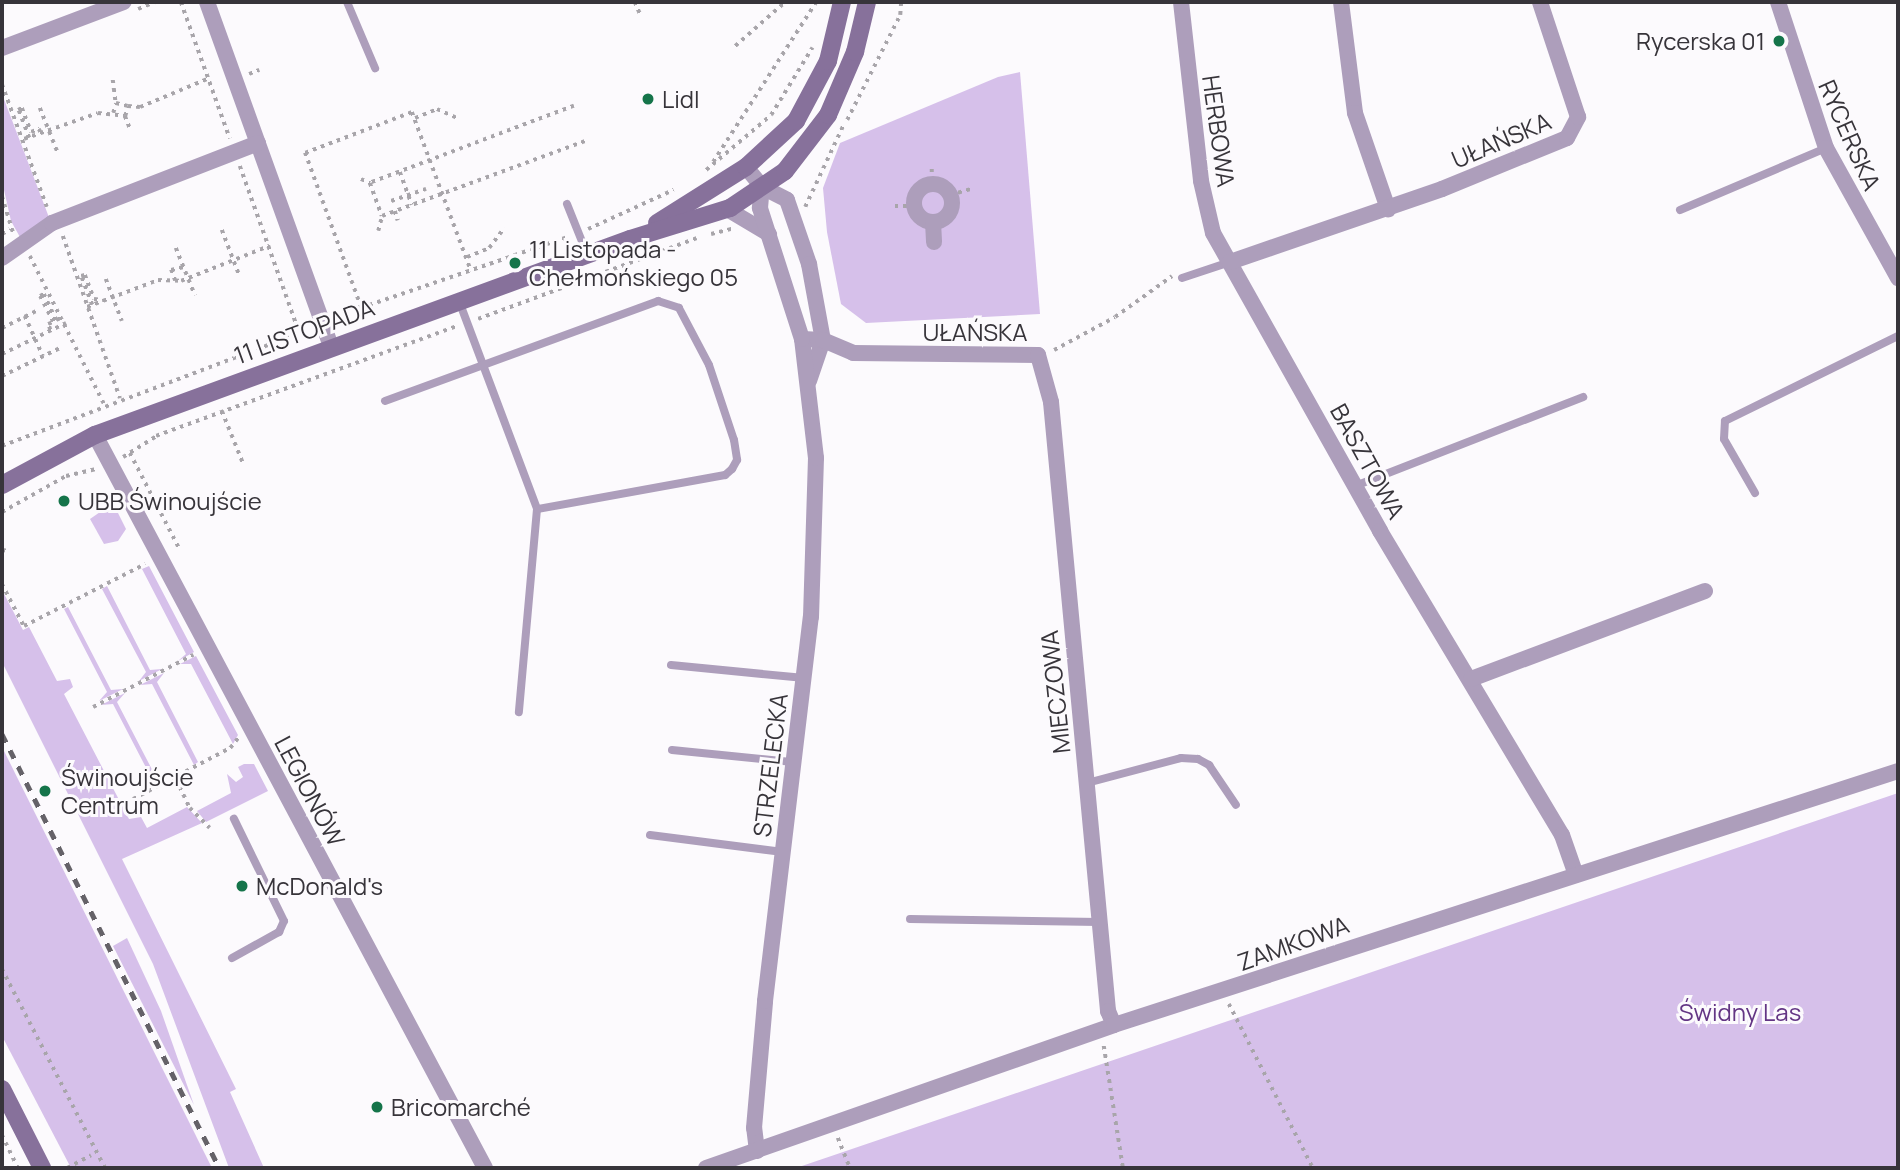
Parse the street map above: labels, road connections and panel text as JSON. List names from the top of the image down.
{
  "streets": {
    "street": [
      "HERBOWA",
      "RYCERSKA",
      "UŁAŃSKA",
      "11 LISTOPADA",
      "BASZTOWA",
      "MIECZOWA",
      "STRZELECKA",
      "LEGIONÓW",
      "ZAMKOWA"
    ]
  },
  "crossings": [
    ["HERBOWA", "UŁAŃSKA"],
    ["HERBOWA", "BASZTOWA"],
    ["UŁAŃSKA", "BASZTOWA"],
    ["UŁAŃSKA", "MIECZOWA"],
    ["UŁAŃSKA", "STRZELECKA"],
    ["11 LISTOPADA", "STRZELECKA"],
    ["11 LISTOPADA", "LEGIONÓW"],
    ["BASZTOWA", "ZAMKOWA"],
    ["MIECZOWA", "ZAMKOWA"],
    ["STRZELECKA", "ZAMKOWA"]
  ],
  "parks": ["Świdny Las"],
  "places": [
    "Rycerska 01",
    "Lidl",
    "11 Listopada - Chełmońskiego 05",
    "UBB Świnoujście",
    "Świnoujście Centrum",
    "McDonald's",
    "Bricomarché"
  ]
}
